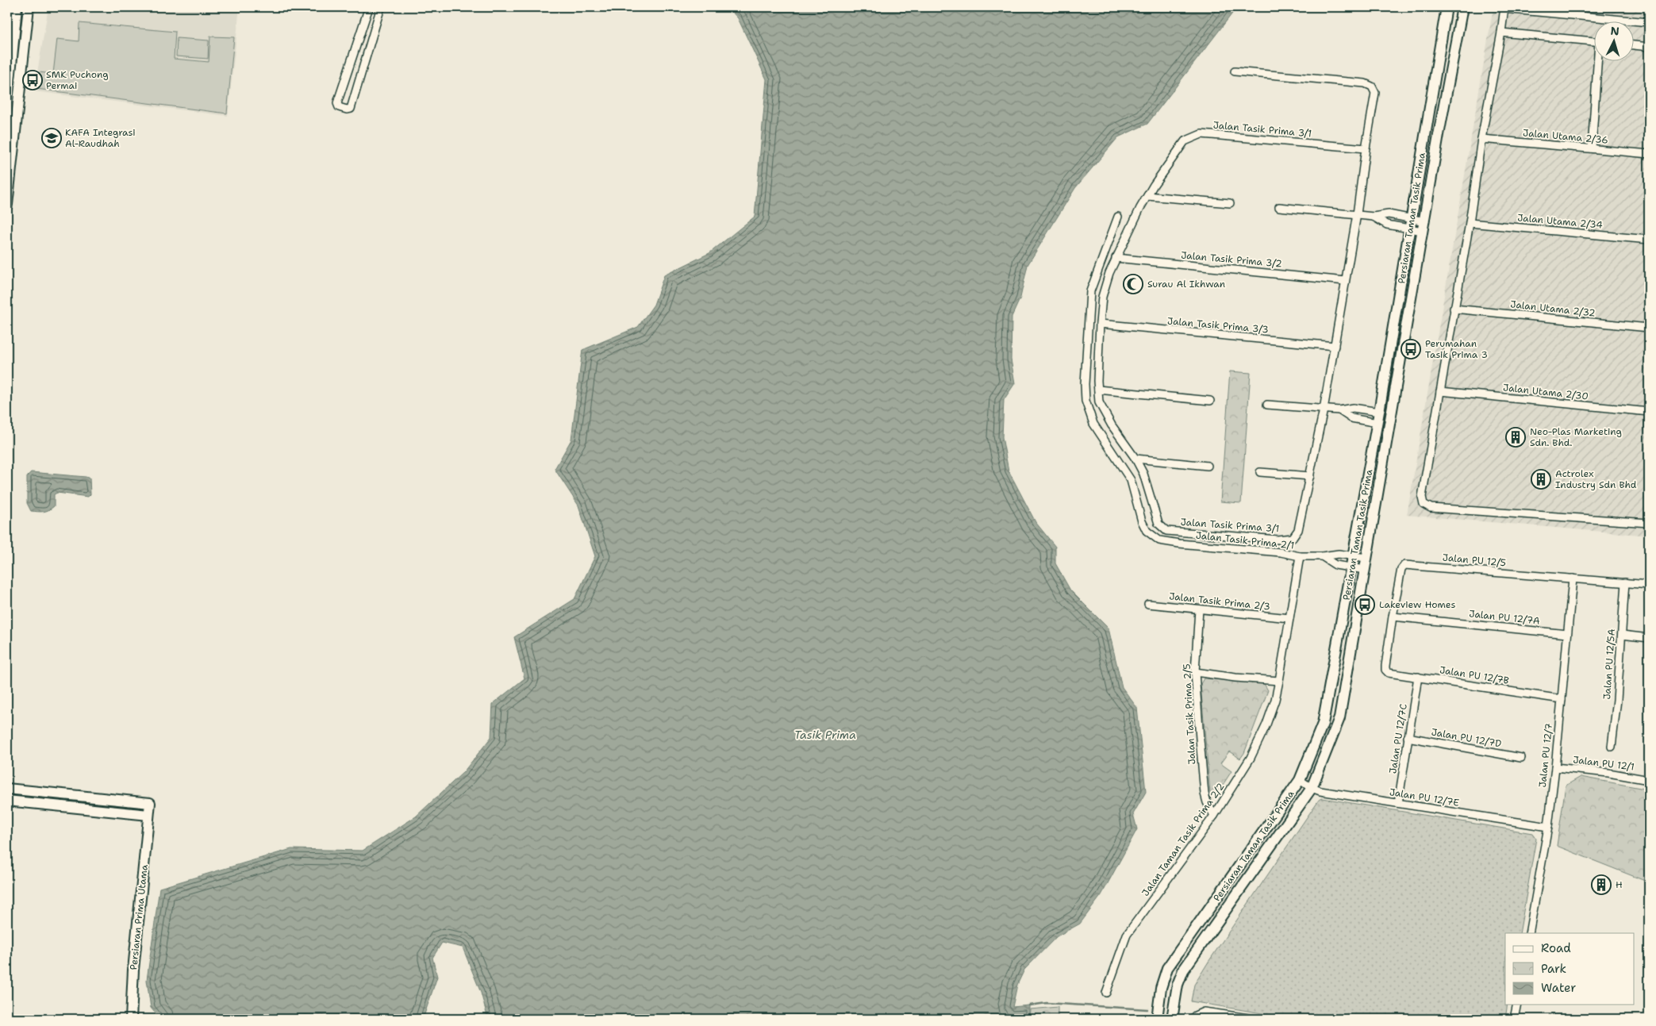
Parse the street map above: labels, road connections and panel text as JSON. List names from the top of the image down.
{
  "streets": {
    "main road": ["Persiaran Taman Tasik Prima", "Persiaran Prima Utama"],
    "street": [
      "Jalan Tasik Prima 3/1",
      "Jalan Utama 2/36",
      "Jalan Utama 2/34",
      "Jalan Tasik Prima 3/2",
      "Jalan Utama 2/32",
      "Jalan Tasik Prima 3/3",
      "Jalan Utama 2/30",
      "Jalan Tasik Prima 2/1",
      "Jalan PU 12/5",
      "Jalan Tasik Prima 2/3",
      "Jalan PU 12/7A",
      "Jalan PU 12/5A",
      "Jalan PU 12/7B",
      "Jalan Tasik Prima 2/5",
      "Jalan PU 12/7D",
      "Jalan PU 12/7C",
      "Jalan PU 12/7",
      "Jalan PU 12/1",
      "Jalan PU 12/7E",
      "Jalan Taman Tasik Prima 2/2"
    ]
  },
  "crossings": [
    ["Jalan Tasik Prima 3/1", "Jalan Tasik Prima 3/2"],
    ["Jalan Tasik Prima 3/1", "Jalan Tasik Prima 3/3"],
    ["Persiaran Taman Tasik Prima", "Jalan Tasik Prima 2/1"],
    ["Persiaran Taman Tasik Prima", "Jalan PU 12/7E"],
    ["Jalan Tasik Prima 2/1", "Jalan Taman Tasik Prima 2/2"],
    ["Jalan PU 12/5", "Jalan PU 12/7A"],
    ["Jalan PU 12/5", "Jalan PU 12/5A"],
    ["Jalan PU 12/5", "Jalan PU 12/7B"],
    ["Jalan PU 12/5", "Jalan PU 12/7"],
    ["Jalan Tasik Prima 2/3", "Jalan Tasik Prima 2/5"],
    ["Jalan Tasik Prima 2/3", "Jalan Taman Tasik Prima 2/2"],
    ["Jalan PU 12/7A", "Jalan PU 12/7"],
    ["Jalan PU 12/7B", "Jalan PU 12/7C"],
    ["Jalan PU 12/7B", "Jalan PU 12/7"],
    ["Jalan Tasik Prima 2/5", "Jalan Taman Tasik Prima 2/2"],
    ["Jalan PU 12/7D", "Jalan PU 12/7C"],
    ["Jalan PU 12/7C", "Jalan PU 12/7E"],
    ["Jalan PU 12/7", "Jalan PU 12/1"],
    ["Jalan PU 12/7", "Jalan PU 12/7E"]
  ],
  "water": ["Tasik Prima"],
  "places": {
    "bus stop": ["SMK Puchong Permai", "Perumahan Tasik Prima 3", "Lakeview Homes"],
    "school or university": ["KAFA Integrasi Al-Raudhah"],
    "mosque": ["Surau Al Ikhwan"],
    "building": ["Neo-Plas Marketing Sdn. Bhd.", "Actrolex Industry Sdn Bhd", "H"]
  },
  "legend": ["Road", "Park", "Water"],
  "north": "top"
}
